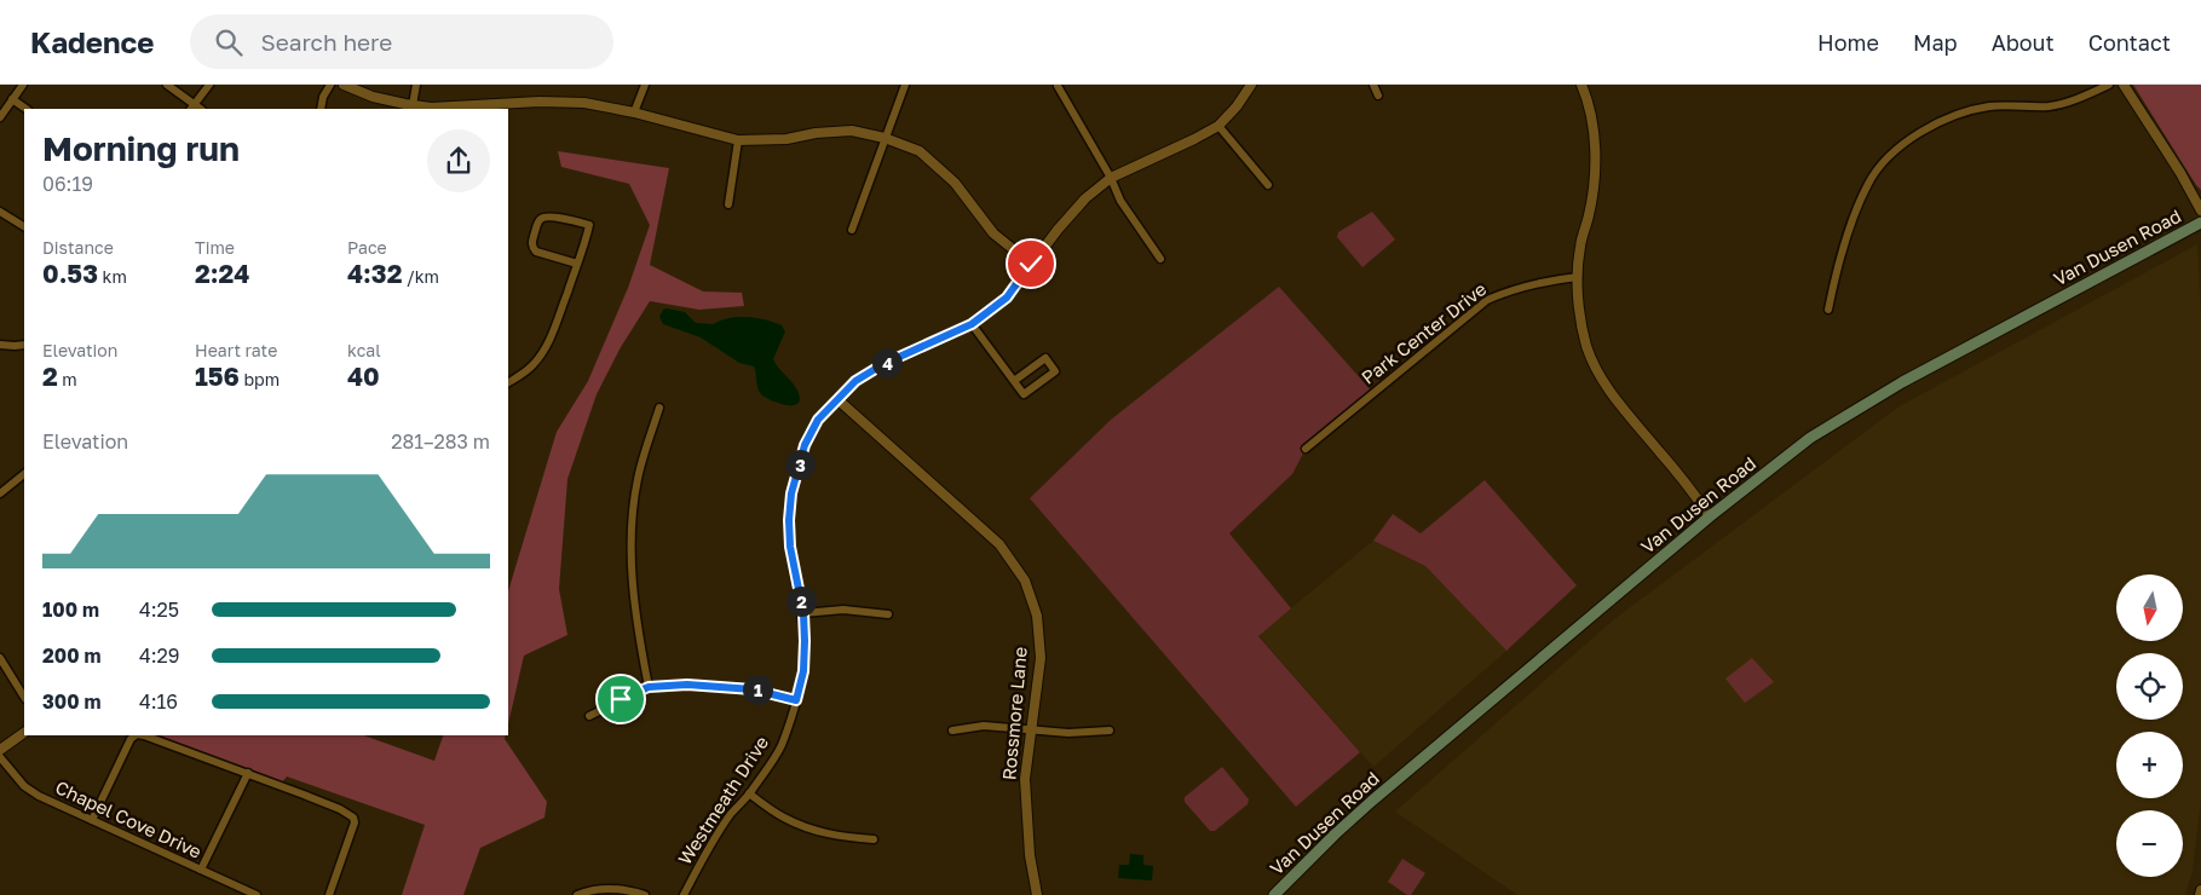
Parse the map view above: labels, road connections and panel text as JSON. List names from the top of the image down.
{
  "streets": {
    "main road": ["Van Dusen Road"],
    "street": [
      "Park Center Drive",
      "Rossmore Lane",
      "Westmeath Drive",
      "Chapel Cove Drive"
    ]
  },
  "crossings": [
    ["Rossmore Lane", "Westmeath Drive"]
  ],
  "north": "bottom",
  "page": {
    "header": "Kadence",
    "search": "Search here",
    "nav": [
      "Home",
      "Map",
      "About",
      "Contact"
    ],
    "heading": ["Morning run", "06:19"],
    "stats": [
      ["Distance", "0.53 km"],
      ["Time", "2:24"],
      ["Pace", "4:32 /km"],
      ["Elevation", "2 m"],
      ["Heart rate", "156 bpm"],
      ["kcal", "40"]
    ],
    "pins": [
      "4",
      "3",
      "2",
      "1"
    ],
    "chart": ["Elevation", "281–283 m"],
    "map_buttons": ["+", "−"],
    "list": [
      {
        "name": "100 m",
        "note": "4:25"
      },
      {
        "name": "200 m",
        "note": "4:29"
      },
      {
        "name": "300 m",
        "note": "4:16"
      }
    ]
  }
}
